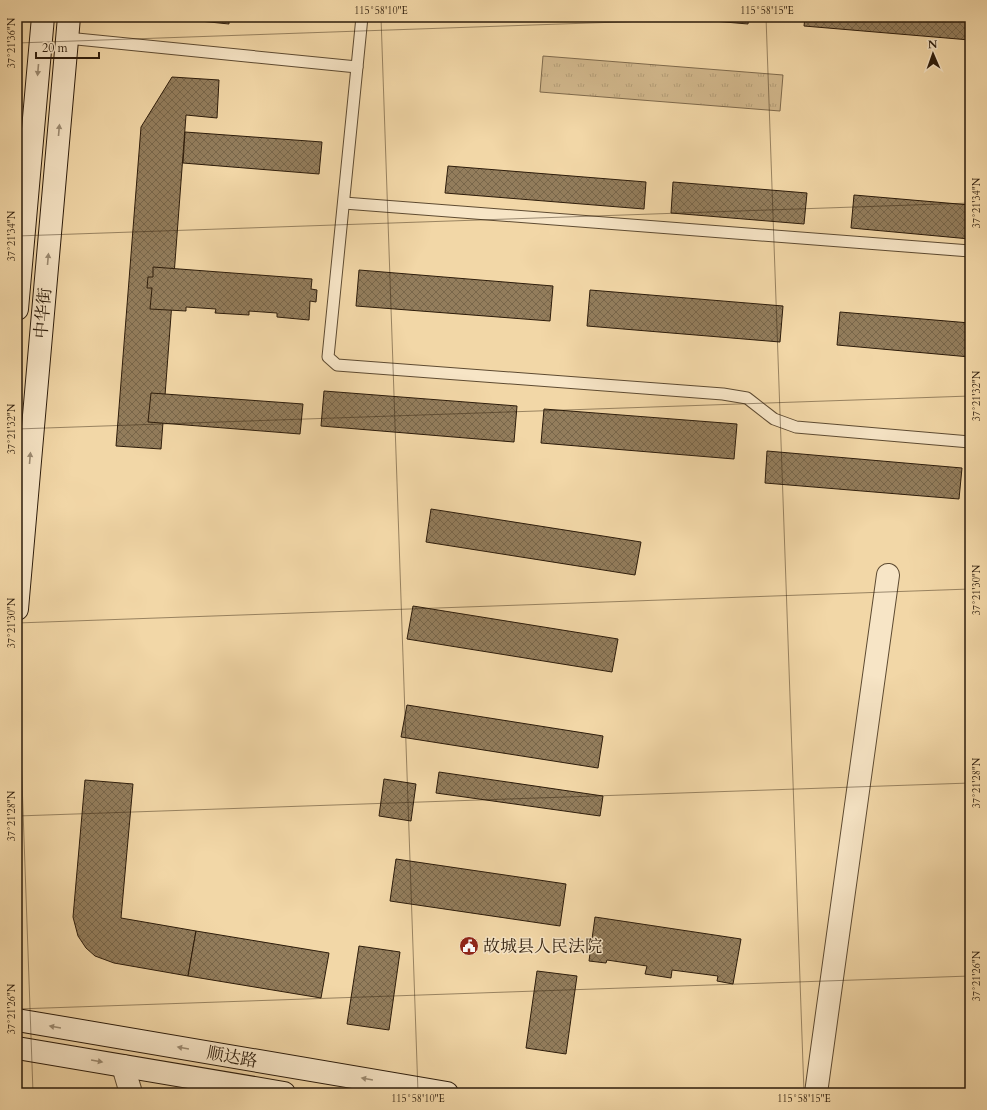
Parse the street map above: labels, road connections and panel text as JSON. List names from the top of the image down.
{
  "streets": {
    "main road": ["中华街", "顺达路"]
  },
  "places": {
    "public building": ["故城县人民法院"]
  },
  "scale_bar": "20 m",
  "north": "top",
  "coordinates": [
    "115°58'10\"E",
    "115°58'15\"E",
    "37°21'36\"N",
    "37°21'34\"N",
    "37°21'32\"N",
    "37°21'30\"N",
    "37°21'28\"N",
    "37°21'26\"N"
  ]
}
